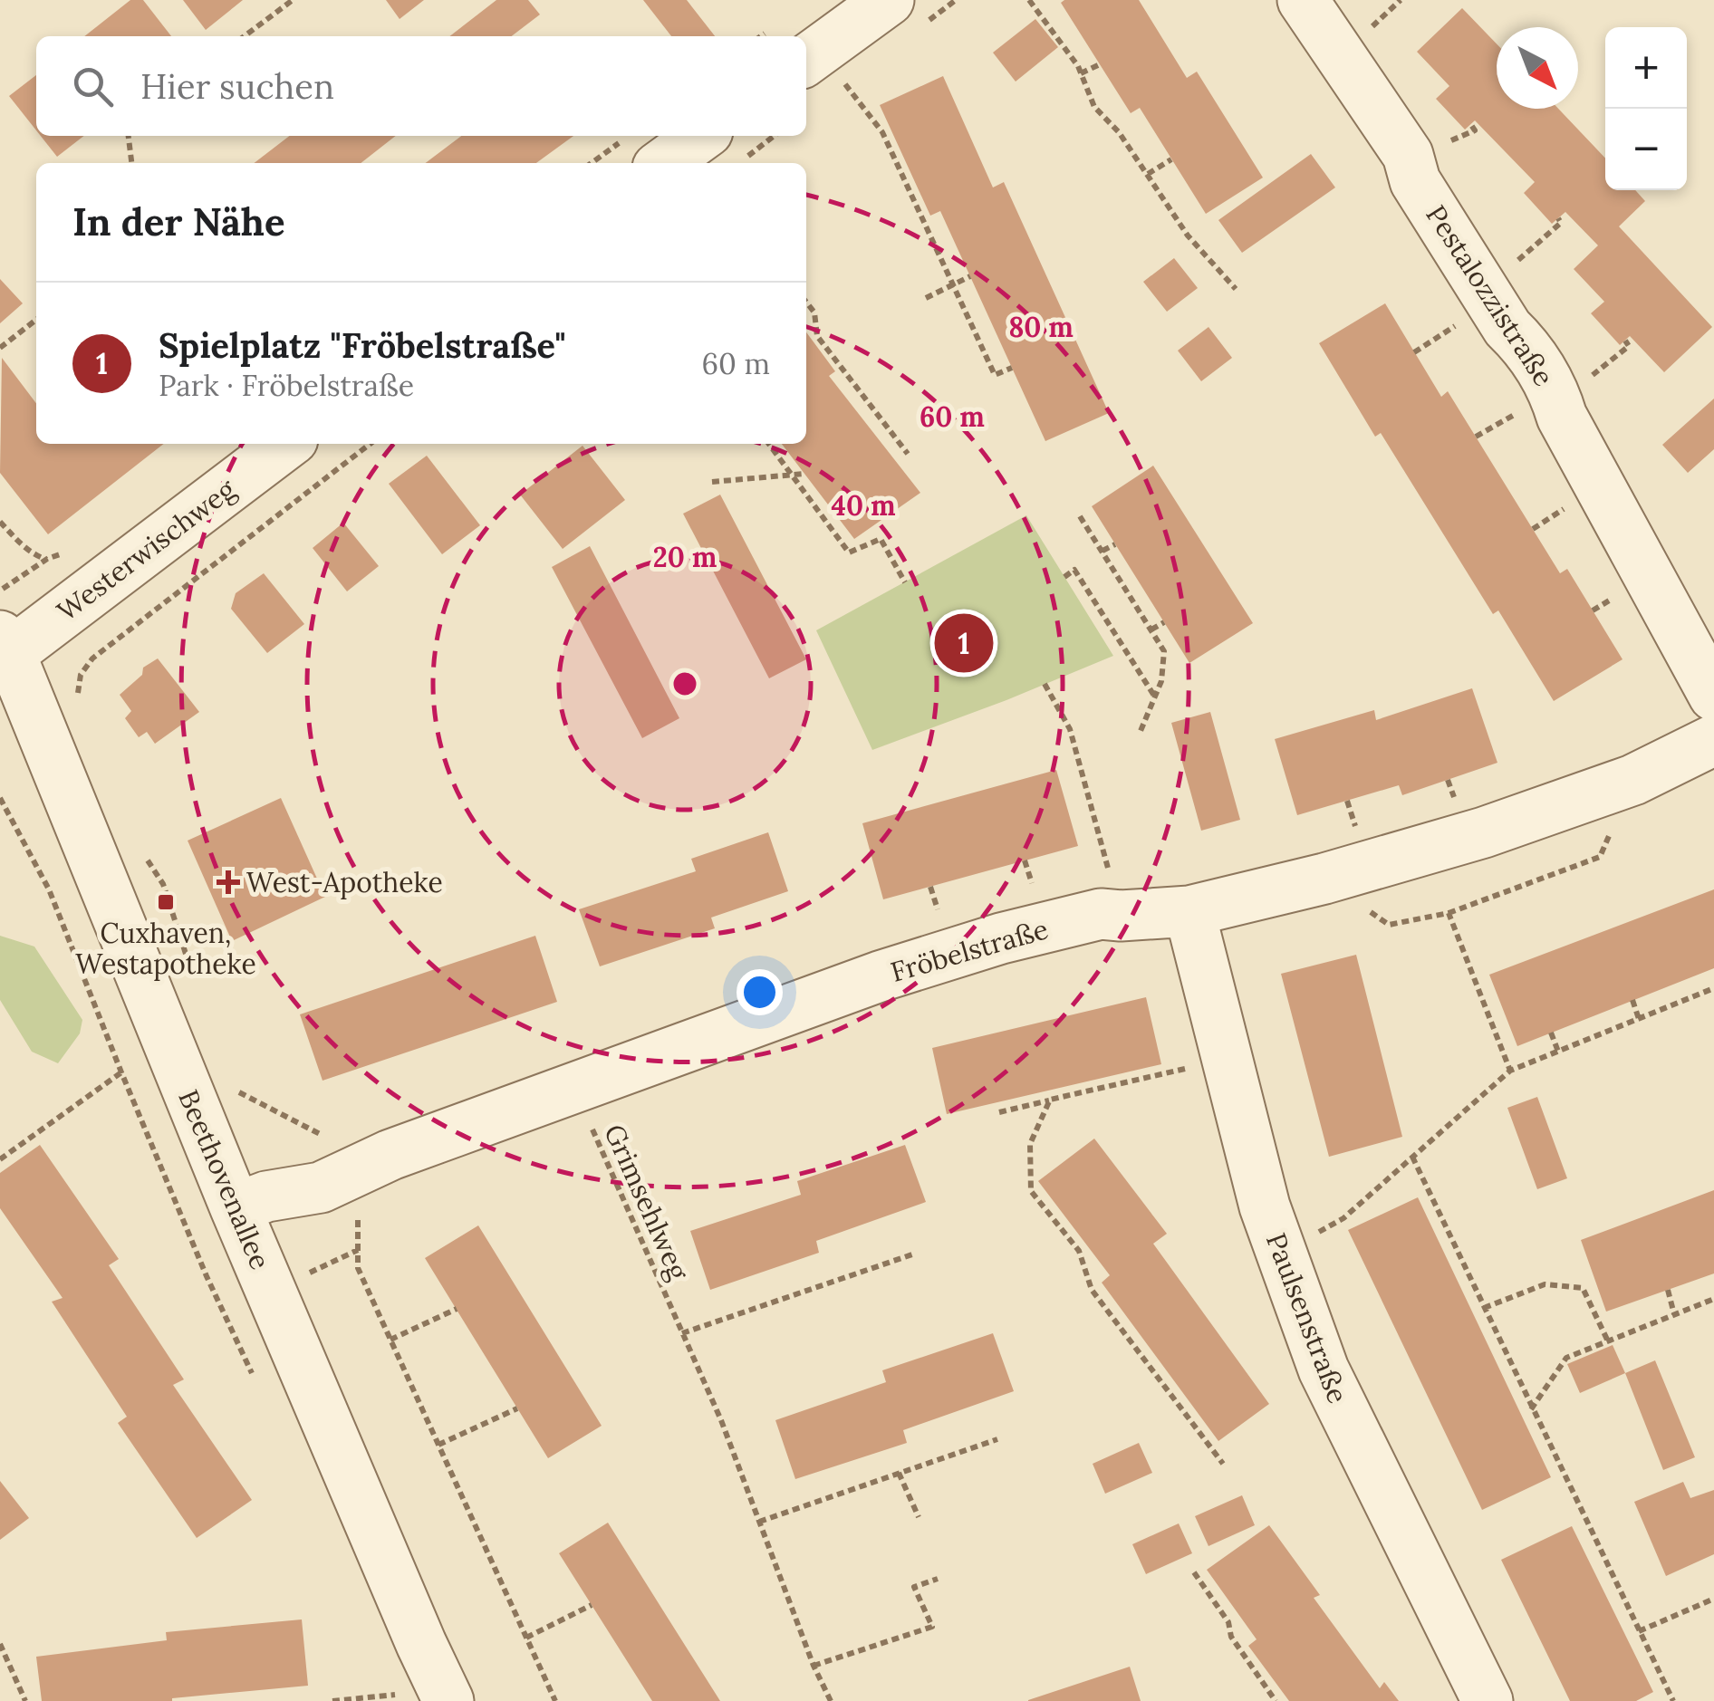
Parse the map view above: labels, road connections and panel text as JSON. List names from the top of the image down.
{
  "streets": {
    "street": [
      "Pestalozzistraße",
      "Westerwischweg",
      "Fröbelstraße",
      "Beethovenallee",
      "Paulsenstraße"
    ],
    "path": ["Grimsehlweg"]
  },
  "crossings": [
    ["Westerwischweg", "Beethovenallee"],
    ["Fröbelstraße", "Beethovenallee"],
    ["Fröbelstraße", "Grimsehlweg"],
    ["Fröbelstraße", "Paulsenstraße"]
  ],
  "places": {
    "health": ["West-Apotheke"],
    "transit": ["Cuxhaven, Westapotheke"]
  },
  "north": "bottom right",
  "page": {
    "map_buttons": ["+", "−"],
    "search": "Hier suchen",
    "heading": "In der Nähe",
    "list": [
      {
        "mark": "1",
        "name": "Spielplatz \"Fröbelstraße\"",
        "note": "Park · Fröbelstraße",
        "value": "60 m"
      }
    ],
    "pins": "1"
  },
  "rings": [
    "80 m",
    "60 m",
    "40 m",
    "20 m"
  ]
}
